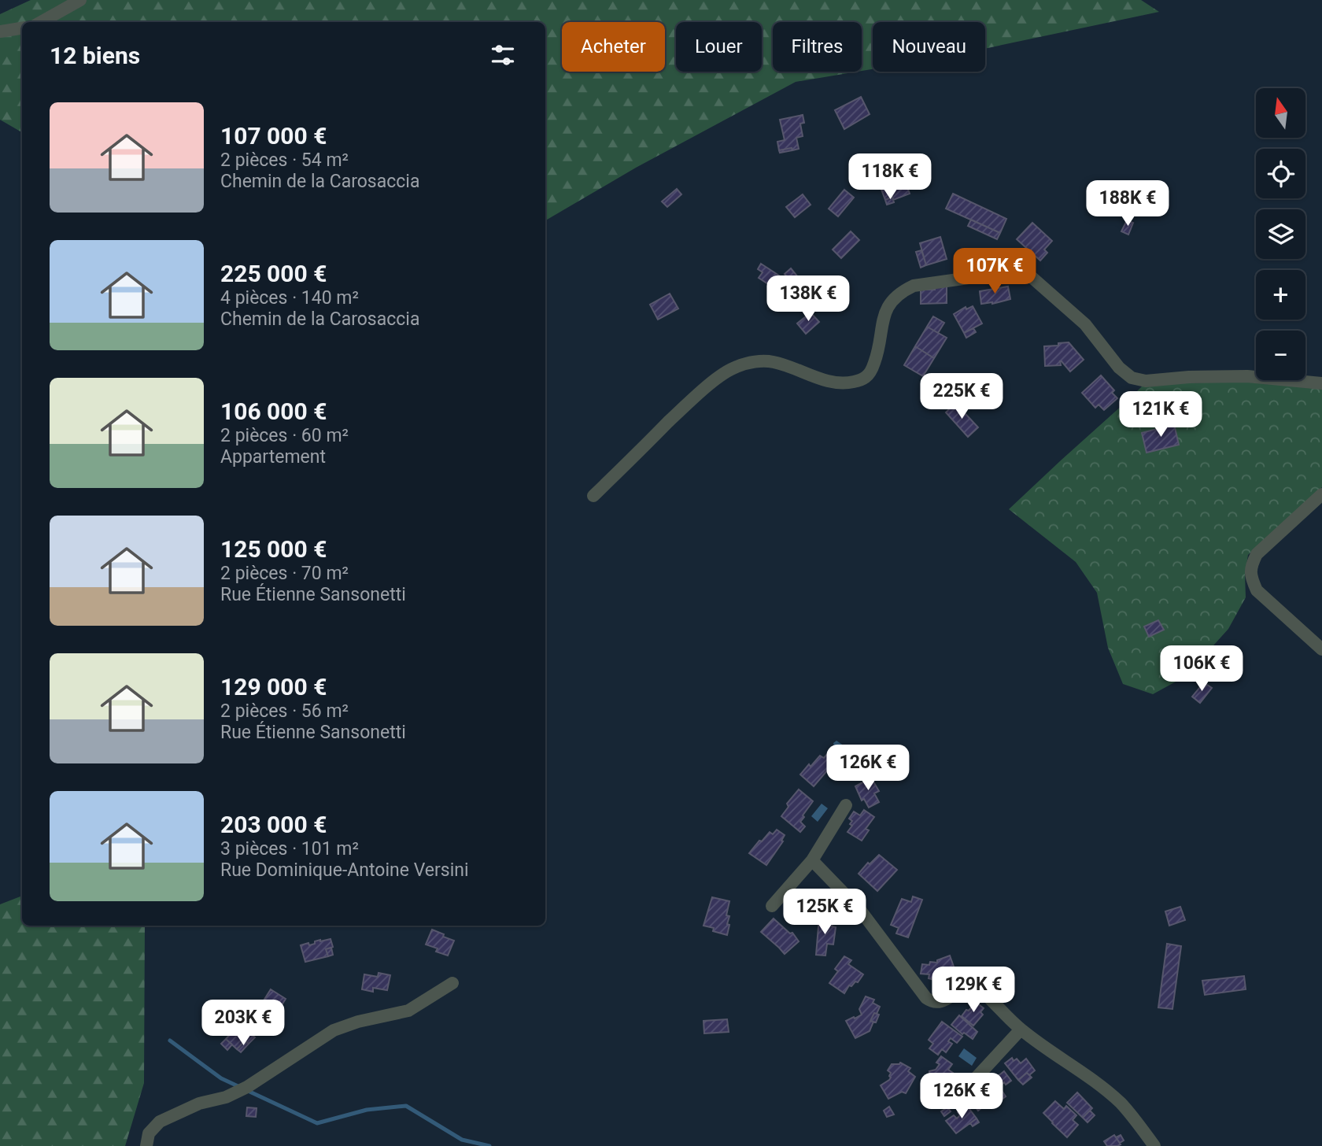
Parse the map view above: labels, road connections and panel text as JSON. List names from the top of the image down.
{
  "north": "top",
  "page": {
    "chip": [
      "Acheter",
      "Louer",
      "Filtres",
      "Nouveau"
    ],
    "heading": "12 biens",
    "map_buttons": ["+", "−"],
    "list": [
      {
        "name": "107 000 €",
        "note": "2 pièces · 54 m² · Chemin de la Carosaccia"
      },
      {
        "name": "225 000 €",
        "note": "4 pièces · 140 m² · Chemin de la Carosaccia"
      },
      {
        "name": "106 000 €",
        "note": "2 pièces · 60 m² · Appartement"
      },
      {
        "name": "125 000 €",
        "note": "2 pièces · 70 m² · Rue Étienne Sansonetti"
      },
      {
        "name": "129 000 €",
        "note": "2 pièces · 56 m² · Rue Étienne Sansonetti"
      },
      {
        "name": "203 000 €",
        "note": "3 pièces · 101 m² · Rue Dominique-Antoine Versini"
      }
    ],
    "price": [
      "118K €",
      "188K €",
      "107K €",
      "138K €",
      "225K €",
      "121K €",
      "106K €",
      "126K €",
      "125K €",
      "129K €",
      "203K €",
      "126K €"
    ]
  }
}
